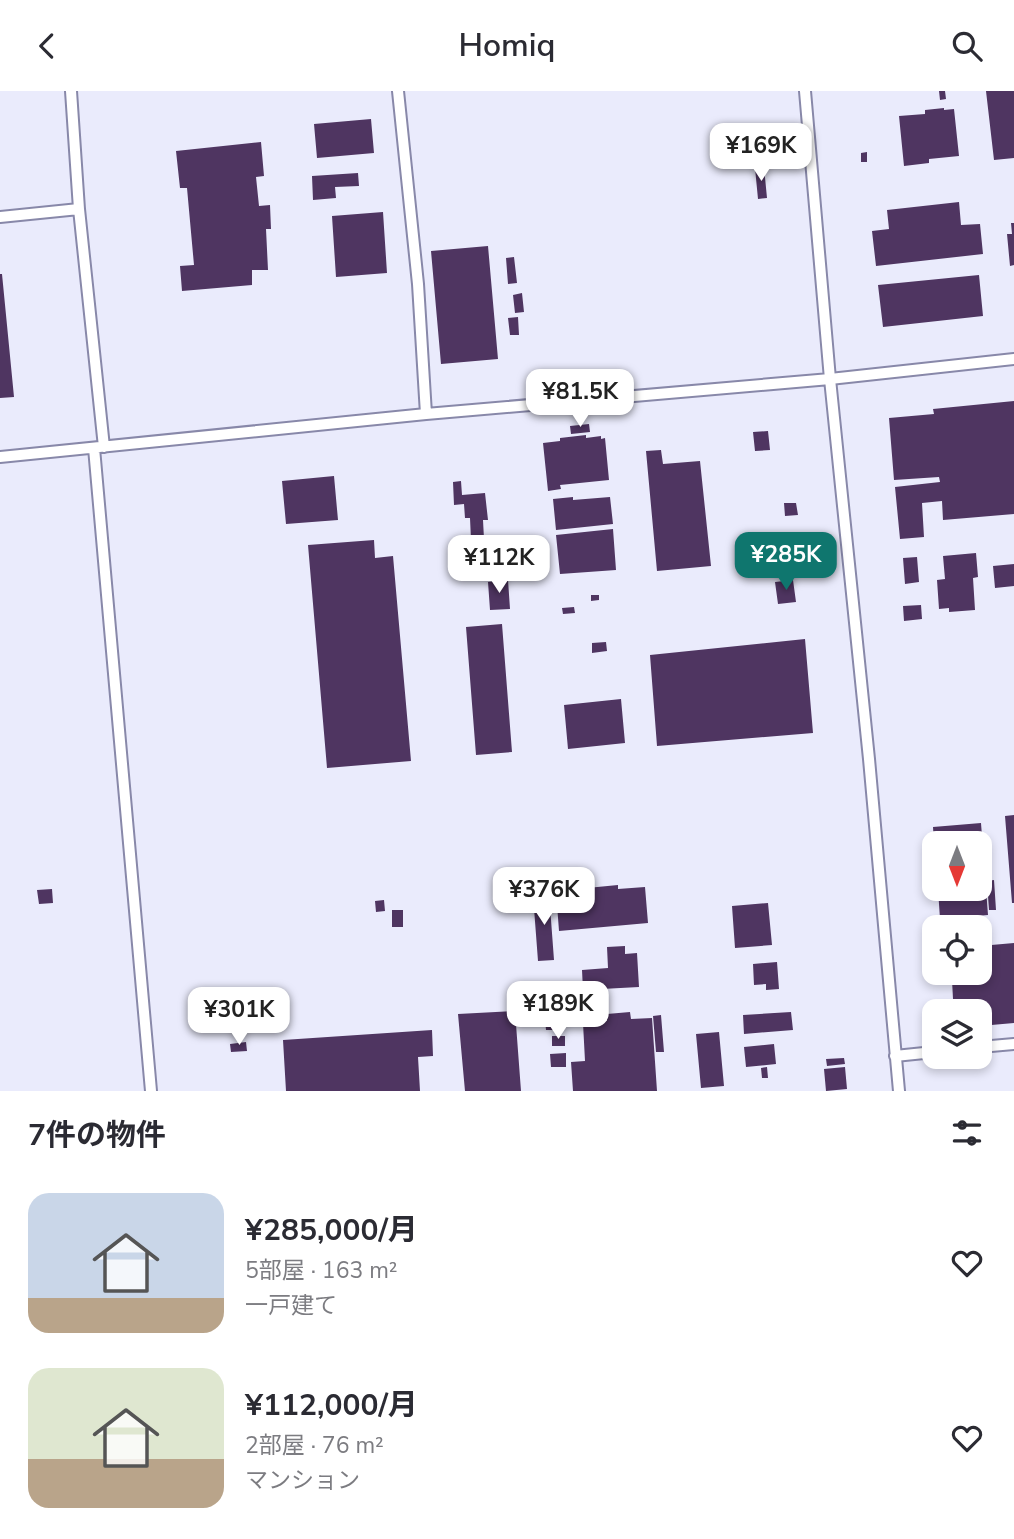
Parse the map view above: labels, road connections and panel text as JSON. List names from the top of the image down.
{
  "north": "bottom",
  "page": {
    "header": "Homiq",
    "price": [
      "¥169K",
      "¥81.5K",
      "¥285K",
      "¥112K",
      "¥376K",
      "¥189K",
      "¥301K"
    ],
    "heading": "7件の物件",
    "list": [
      {
        "name": "¥285,000/月",
        "note": "5部屋 · 163 m² · 一戸建て"
      },
      {
        "name": "¥112,000/月",
        "note": "2部屋 · 76 m² · マンション"
      }
    ]
  }
}
